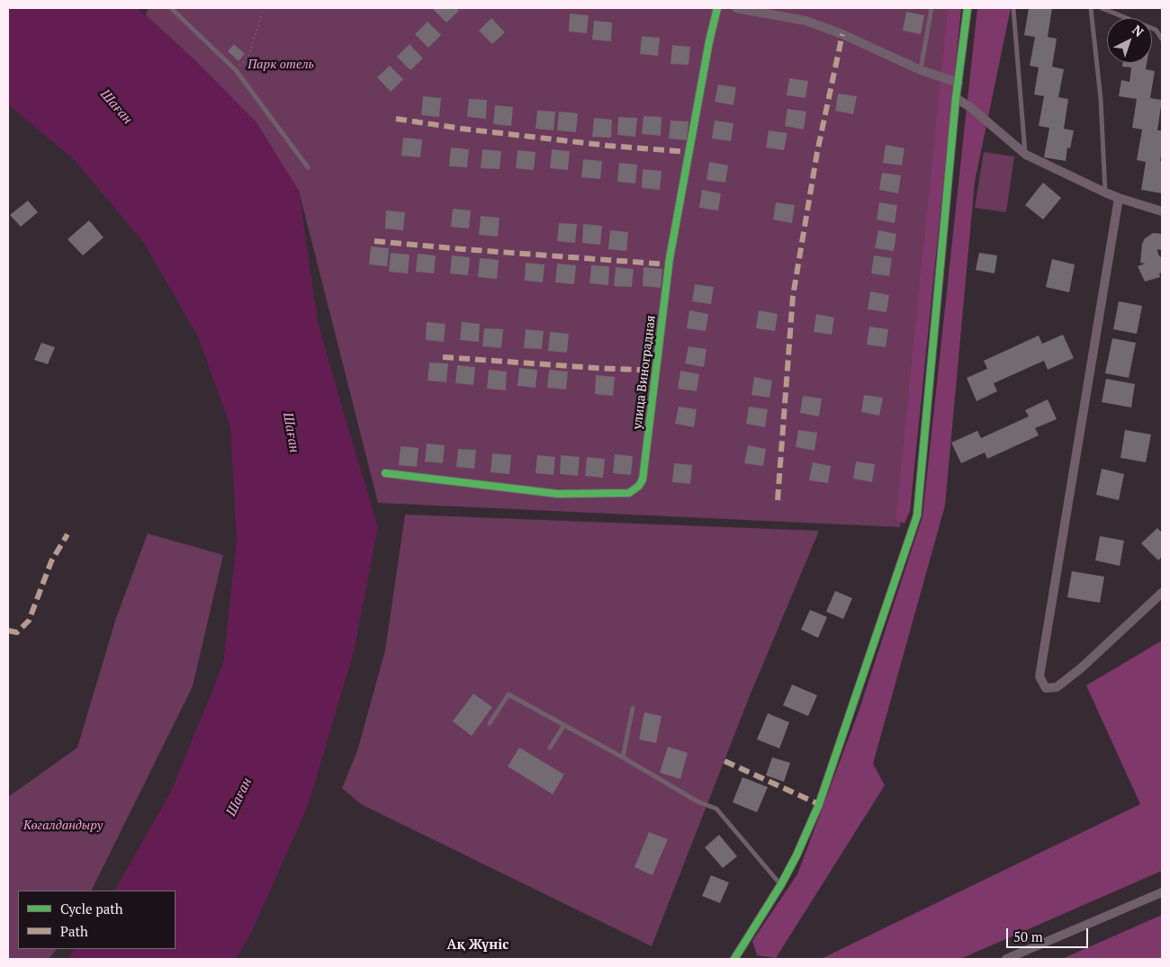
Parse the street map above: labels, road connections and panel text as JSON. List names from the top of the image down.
{
  "streets": {
    "street": ["улица Виноградная"]
  },
  "districts": ["Ақ Жүніс"],
  "water": ["Шаған"],
  "parks": ["Парк отель", "Көгалдандыру"],
  "legend": ["Cycle path", "Path"],
  "scale_bar": "50 m",
  "north": "top right"
}
